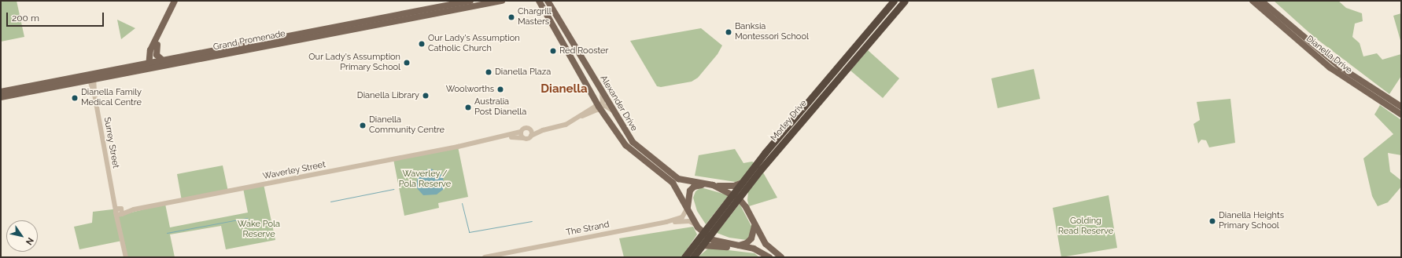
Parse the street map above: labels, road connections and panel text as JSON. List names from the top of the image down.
{
  "streets": {
    "highway": ["Morley Drive"],
    "main road": ["Grand Promenade", "Dianella Drive", "Alexander Drive"],
    "street": ["Surrey Street", "Waverley Street", "The Strand"]
  },
  "crossings": [
    ["Grand Promenade", "Surrey Street"],
    ["Alexander Drive", "Morley Drive"],
    ["Alexander Drive", "The Strand"],
    ["Surrey Street", "Waverley Street"]
  ],
  "districts": ["Dianella"],
  "parks": ["Waverley / Pola Reserve", "Golding Read Reserve", "Wake Pola Reserve"],
  "places": [
    "Chargrill Masters",
    "Banksia Montessori School",
    "Our Lady's Assumption Catholic Church",
    "Red Rooster",
    "Our Lady's Assumption Primary School",
    "Dianella Plaza",
    "Woolworths",
    "Dianella Library",
    "Dianella Family Medical Centre",
    "Australia Post Dianella",
    "Dianella Community Centre",
    "Dianella Heights Primary School"
  ],
  "scale_bar": "200 m",
  "north": "bottom right"
}
